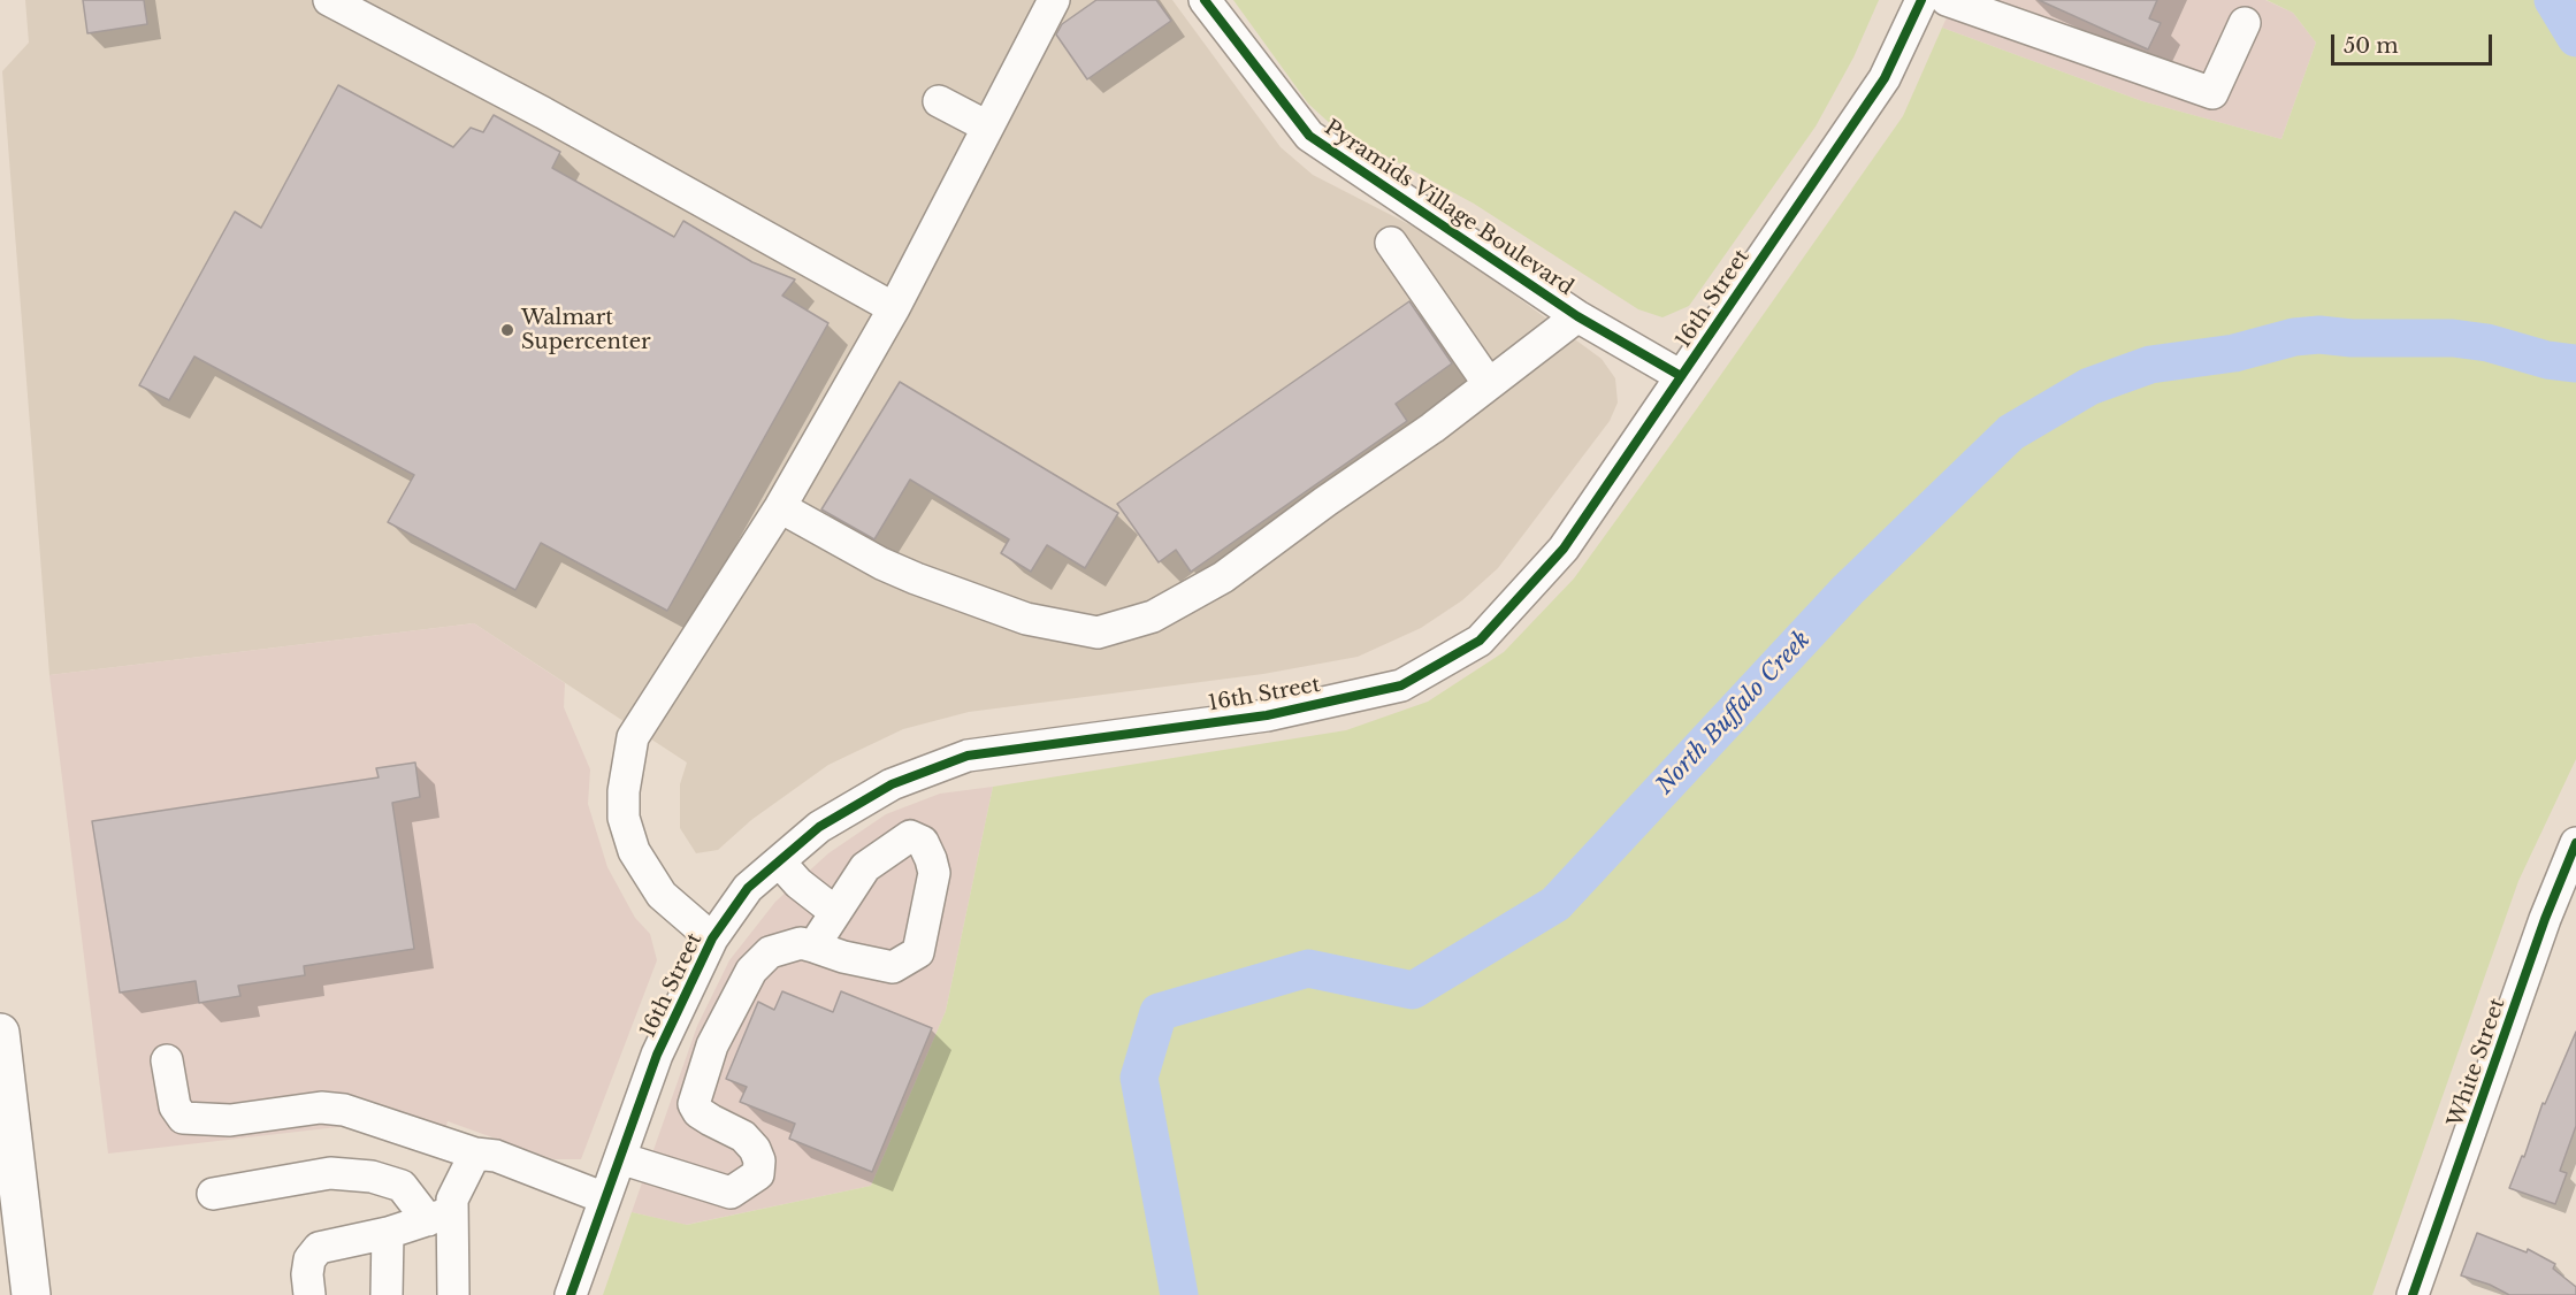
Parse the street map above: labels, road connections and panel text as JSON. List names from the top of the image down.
{
  "streets": {
    "street": ["Pyramids Village Boulevard", "16th Street", "White Street"]
  },
  "crossings": [
    ["Pyramids Village Boulevard", "16th Street"]
  ],
  "water": ["North Buffalo Creek"],
  "places": ["Walmart Supercenter"],
  "scale_bar": "50 m"
}
